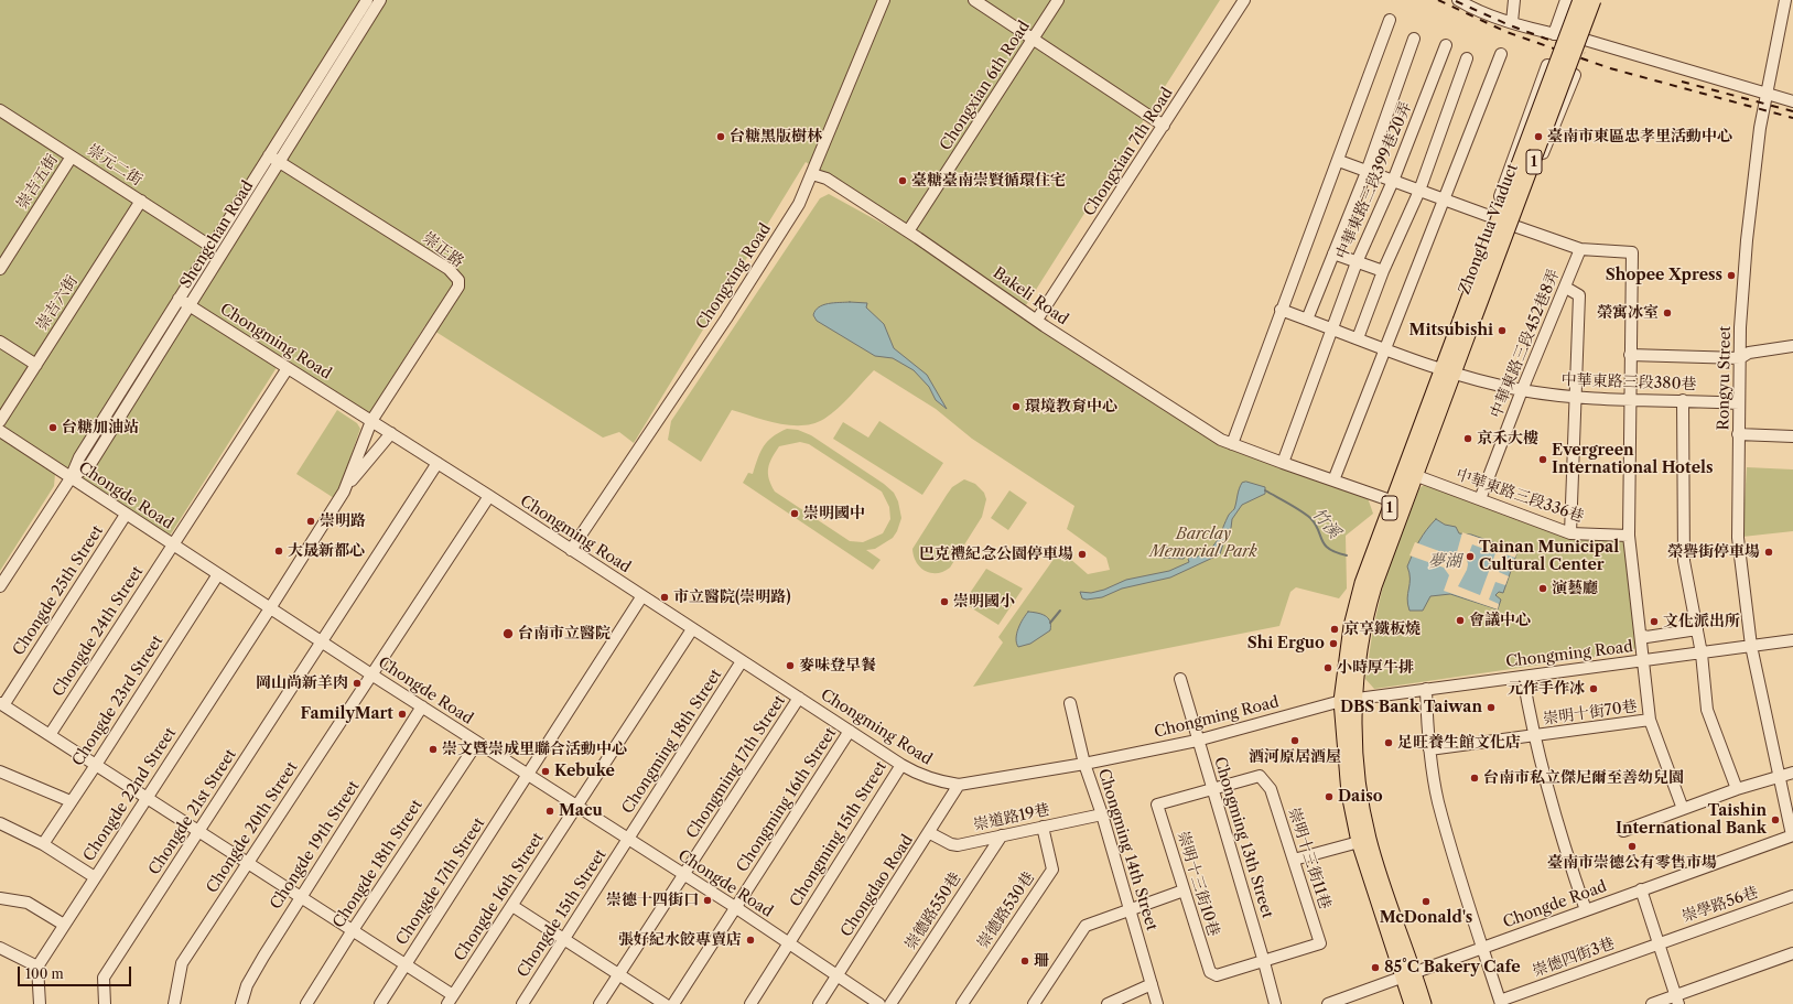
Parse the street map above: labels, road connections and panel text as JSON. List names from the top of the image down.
{
  "streets": {
    "main road": ["1", "ZhongHua Viaduct"],
    "street": [
      "Chongxian 6th Road",
      "Chongxian 7th Road",
      "崇元二街",
      "中華東路三段399巷20弄",
      "崇吉五街",
      "Shengchan Road",
      "崇正路",
      "Chongxing Road",
      "Bakeli Road",
      "崇吉六街",
      "Chongming Road",
      "中華東路三段452巷8弄",
      "Rongyu Street",
      "中華東路三段380巷",
      "Chongde Road",
      "中華東路三段336巷",
      "Chongde 25th Street",
      "Chongde 24th Street",
      "Chongde 23rd Street",
      "崇明十街70巷",
      "Chongming 18th Street",
      "Chongming 17th Street",
      "Chongde 22nd Street",
      "Chongming 16th Street",
      "Chongde 21st Street",
      "崇道路19巷",
      "Chongde 20th Street",
      "Chongming 15th Street",
      "Chongming 13th Street",
      "Chongde 19th Street",
      "Chongming 14th Street",
      "崇明十三街11巷",
      "Chongde 18th Street",
      "Chongde 17th Street",
      "崇明十三街10巷",
      "Chongdao Road",
      "Chongde 16th Street",
      "崇學路56巷",
      "崇德路530巷",
      "崇德路550巷",
      "Chongde 15th Street",
      "崇德四街3巷"
    ]
  },
  "crossings": [
    ["Chongxian 6th Road", "Bakeli Road"],
    ["Chongxian 7th Road", "Bakeli Road"],
    ["1", "ZhongHua Viaduct"],
    ["1", "Bakeli Road"],
    ["1", "Chongming Road"],
    ["1", "中華東路三段380巷"],
    ["1", "Chongde Road"],
    ["1", "中華東路三段336巷"],
    ["崇元二街", "崇吉五街"],
    ["崇元二街", "Shengchan Road"],
    ["崇元二街", "崇吉六街"],
    ["中華東路三段399巷20弄", "Bakeli Road"],
    ["中華東路三段399巷20弄", "中華東路三段380巷"],
    ["Shengchan Road", "崇正路"],
    ["Shengchan Road", "Chongming Road"],
    ["Shengchan Road", "Chongde Road"],
    ["崇正路", "Chongming Road"],
    ["Chongxing Road", "Bakeli Road"],
    ["Chongxing Road", "Chongming Road"],
    ["Chongming Road", "Rongyu Street"],
    ["Chongming Road", "Chongde 24th Street"],
    ["Chongming Road", "Chongming 18th Street"],
    ["Chongming Road", "Chongming 17th Street"],
    ["Chongming Road", "Chongming 16th Street"],
    ["Chongming Road", "Chongde 21st Street"],
    ["Chongming Road", "Chongde 20th Street"],
    ["Chongming Road", "Chongming 15th Street"],
    ["Chongming Road", "Chongming 13th Street"],
    ["Chongming Road", "Chongming 14th Street"],
    ["Chongming Road", "Chongde 17th Street"],
    ["Chongming Road", "Chongdao Road"],
    ["Chongming Road", "Chongde 16th Street"],
    ["中華東路三段452巷8弄", "中華東路三段380巷"],
    ["中華東路三段452巷8弄", "中華東路三段336巷"],
    ["Rongyu Street", "中華東路三段380巷"],
    ["Rongyu Street", "Chongde Road"],
    ["Chongde Road", "Chongde 25th Street"],
    ["Chongde Road", "Chongde 24th Street"],
    ["Chongde Road", "Chongde 23rd Street"],
    ["Chongde Road", "Chongming 18th Street"],
    ["Chongde Road", "Chongming 17th Street"],
    ["Chongde Road", "Chongde 22nd Street"],
    ["Chongde Road", "Chongming 16th Street"],
    ["Chongde Road", "Chongde 21st Street"],
    ["Chongde Road", "Chongde 20th Street"],
    ["Chongde Road", "Chongming 15th Street"],
    ["Chongde Road", "Chongde 19th Street"],
    ["Chongde Road", "Chongde 18th Street"],
    ["Chongde Road", "Chongde 17th Street"],
    ["Chongde Road", "Chongdao Road"],
    ["Chongde Road", "Chongde 16th Street"],
    ["Chongde Road", "Chongde 15th Street"],
    ["Chongming 18th Street", "Chongde 15th Street"],
    ["崇道路19巷", "Chongming 14th Street"],
    ["崇道路19巷", "Chongdao Road"],
    ["崇道路19巷", "崇德路530巷"],
    ["崇道路19巷", "崇德路550巷"],
    ["Chongming 13th Street", "崇明十三街11巷"],
    ["Chongming 13th Street", "崇明十三街10巷"],
    ["崇明十三街11巷", "崇明十三街10巷"],
    ["崇學路56巷", "崇德四街3巷"]
  ],
  "water": ["竹溪", "夢湖"],
  "parks": ["Barclay Memorial Park"],
  "places": [
    "台糖黑版樹林",
    "臺南市東區忠孝里活動中心",
    "臺糖臺南崇賢循環住宅",
    "Shopee Xpress",
    "榮寓冰室",
    "Mitsubishi",
    "環境教育中心",
    "台糖加油站",
    "京禾大樓",
    "Evergreen International Hotels",
    "崇明國中",
    "崇明路",
    "大晟新都心",
    "榮譽街停車場",
    "巴克禮紀念公園停車場",
    "Tainan Municipal Cultural Center",
    "演藝廳",
    "市立醫院(崇明路)",
    "崇明國小",
    "會議中心",
    "文化派出所",
    "京享鐵板燒",
    "台南市立醫院",
    "Shi Erguo",
    "麥味登早餐",
    "小時厚牛排",
    "岡山尚新羊肉",
    "元作手作冰",
    "DBS Bank Taiwan",
    "FamilyMart",
    "酒河原居酒屋",
    "足旺養生館文化店",
    "崇文暨崇成里聯合活動中心",
    "Kebuke",
    "台南市私立傑尼爾至善幼兒園",
    "Daiso",
    "Macu",
    "Taishin International Bank",
    "臺南市崇德公有零售市場",
    "崇德十四街口",
    "McDonald's",
    "張好紀水餃專賣店",
    "珊",
    "85°C Bakery Cafe"
  ],
  "scale_bar": "100 m"
}
